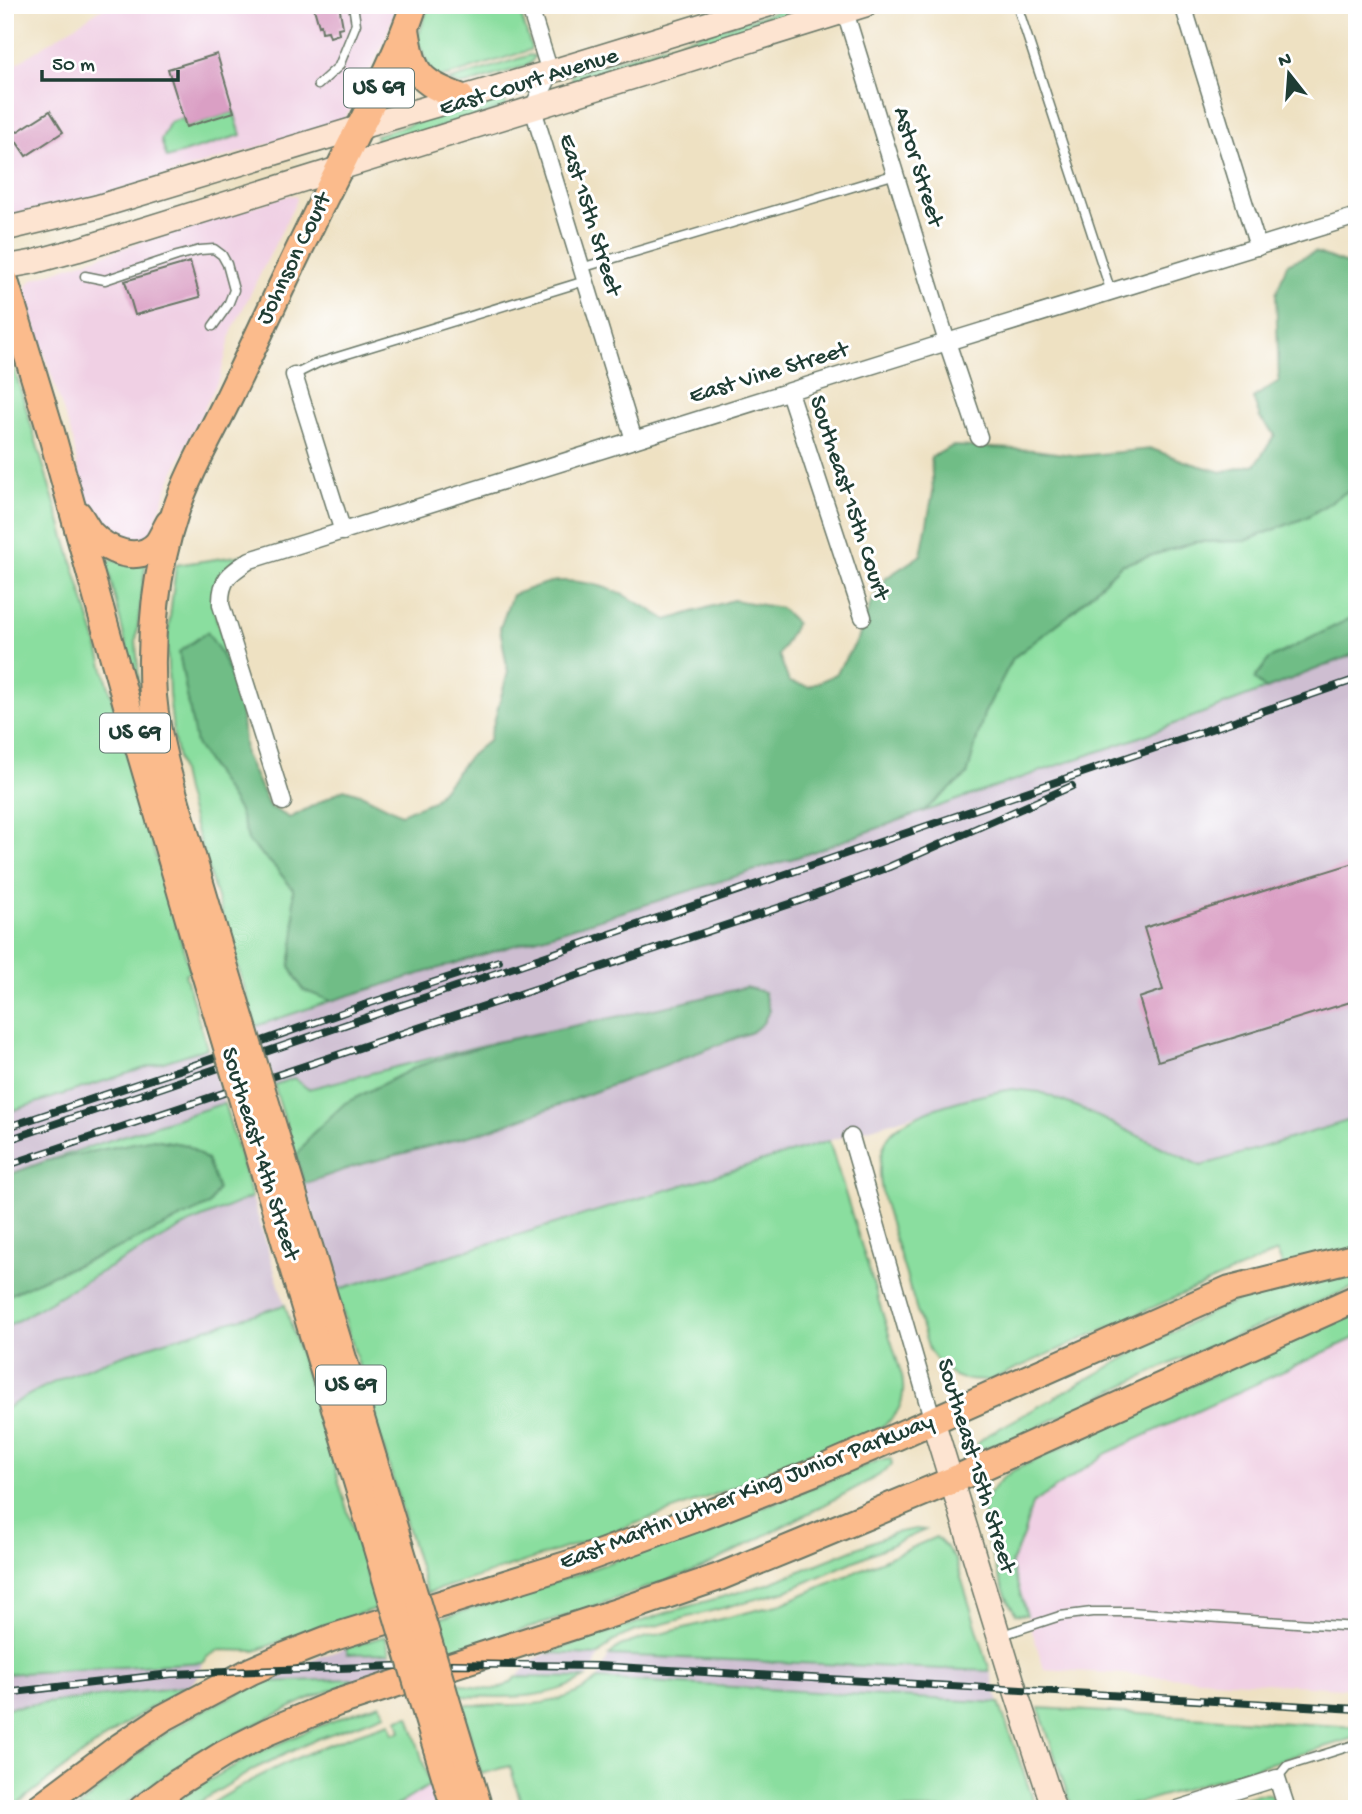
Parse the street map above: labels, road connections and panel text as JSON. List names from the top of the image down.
{
  "streets": {
    "main road": [
      "US 69",
      "Johnson Court",
      "Southeast 14th Street",
      "East Martin Luther King Junior Parkway"
    ],
    "street": [
      "East Court Avenue",
      "Astor Street",
      "East 15th Street",
      "East Vine Street",
      "Southeast 15th Court",
      "Southeast 15th Street"
    ]
  },
  "crossings": [
    ["East Court Avenue", "Astor Street"],
    ["East Court Avenue", "East 15th Street"],
    ["East Court Avenue", "Johnson Court"],
    ["US 69", "Southeast 14th Street"],
    ["Astor Street", "East Vine Street"],
    ["East 15th Street", "East Vine Street"],
    ["Johnson Court", "Southeast 14th Street"],
    ["East Vine Street", "Southeast 15th Court"],
    ["Southeast 15th Street", "East Martin Luther King Junior Parkway"]
  ],
  "scale_bar": "50 m",
  "north": "top"
}
